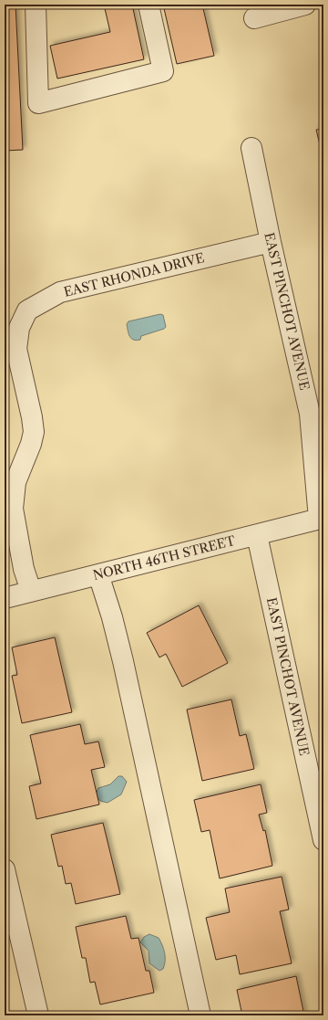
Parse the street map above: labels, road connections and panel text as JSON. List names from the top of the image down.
{
  "streets": {
    "street": ["EAST RHONDA DRIVE", "EAST PINCHOT AVENUE", "NORTH 46TH STREET"]
  },
  "crossings": [
    ["EAST RHONDA DRIVE", "EAST PINCHOT AVENUE"],
    ["EAST RHONDA DRIVE", "NORTH 46TH STREET"],
    ["EAST PINCHOT AVENUE", "NORTH 46TH STREET"]
  ]
}
